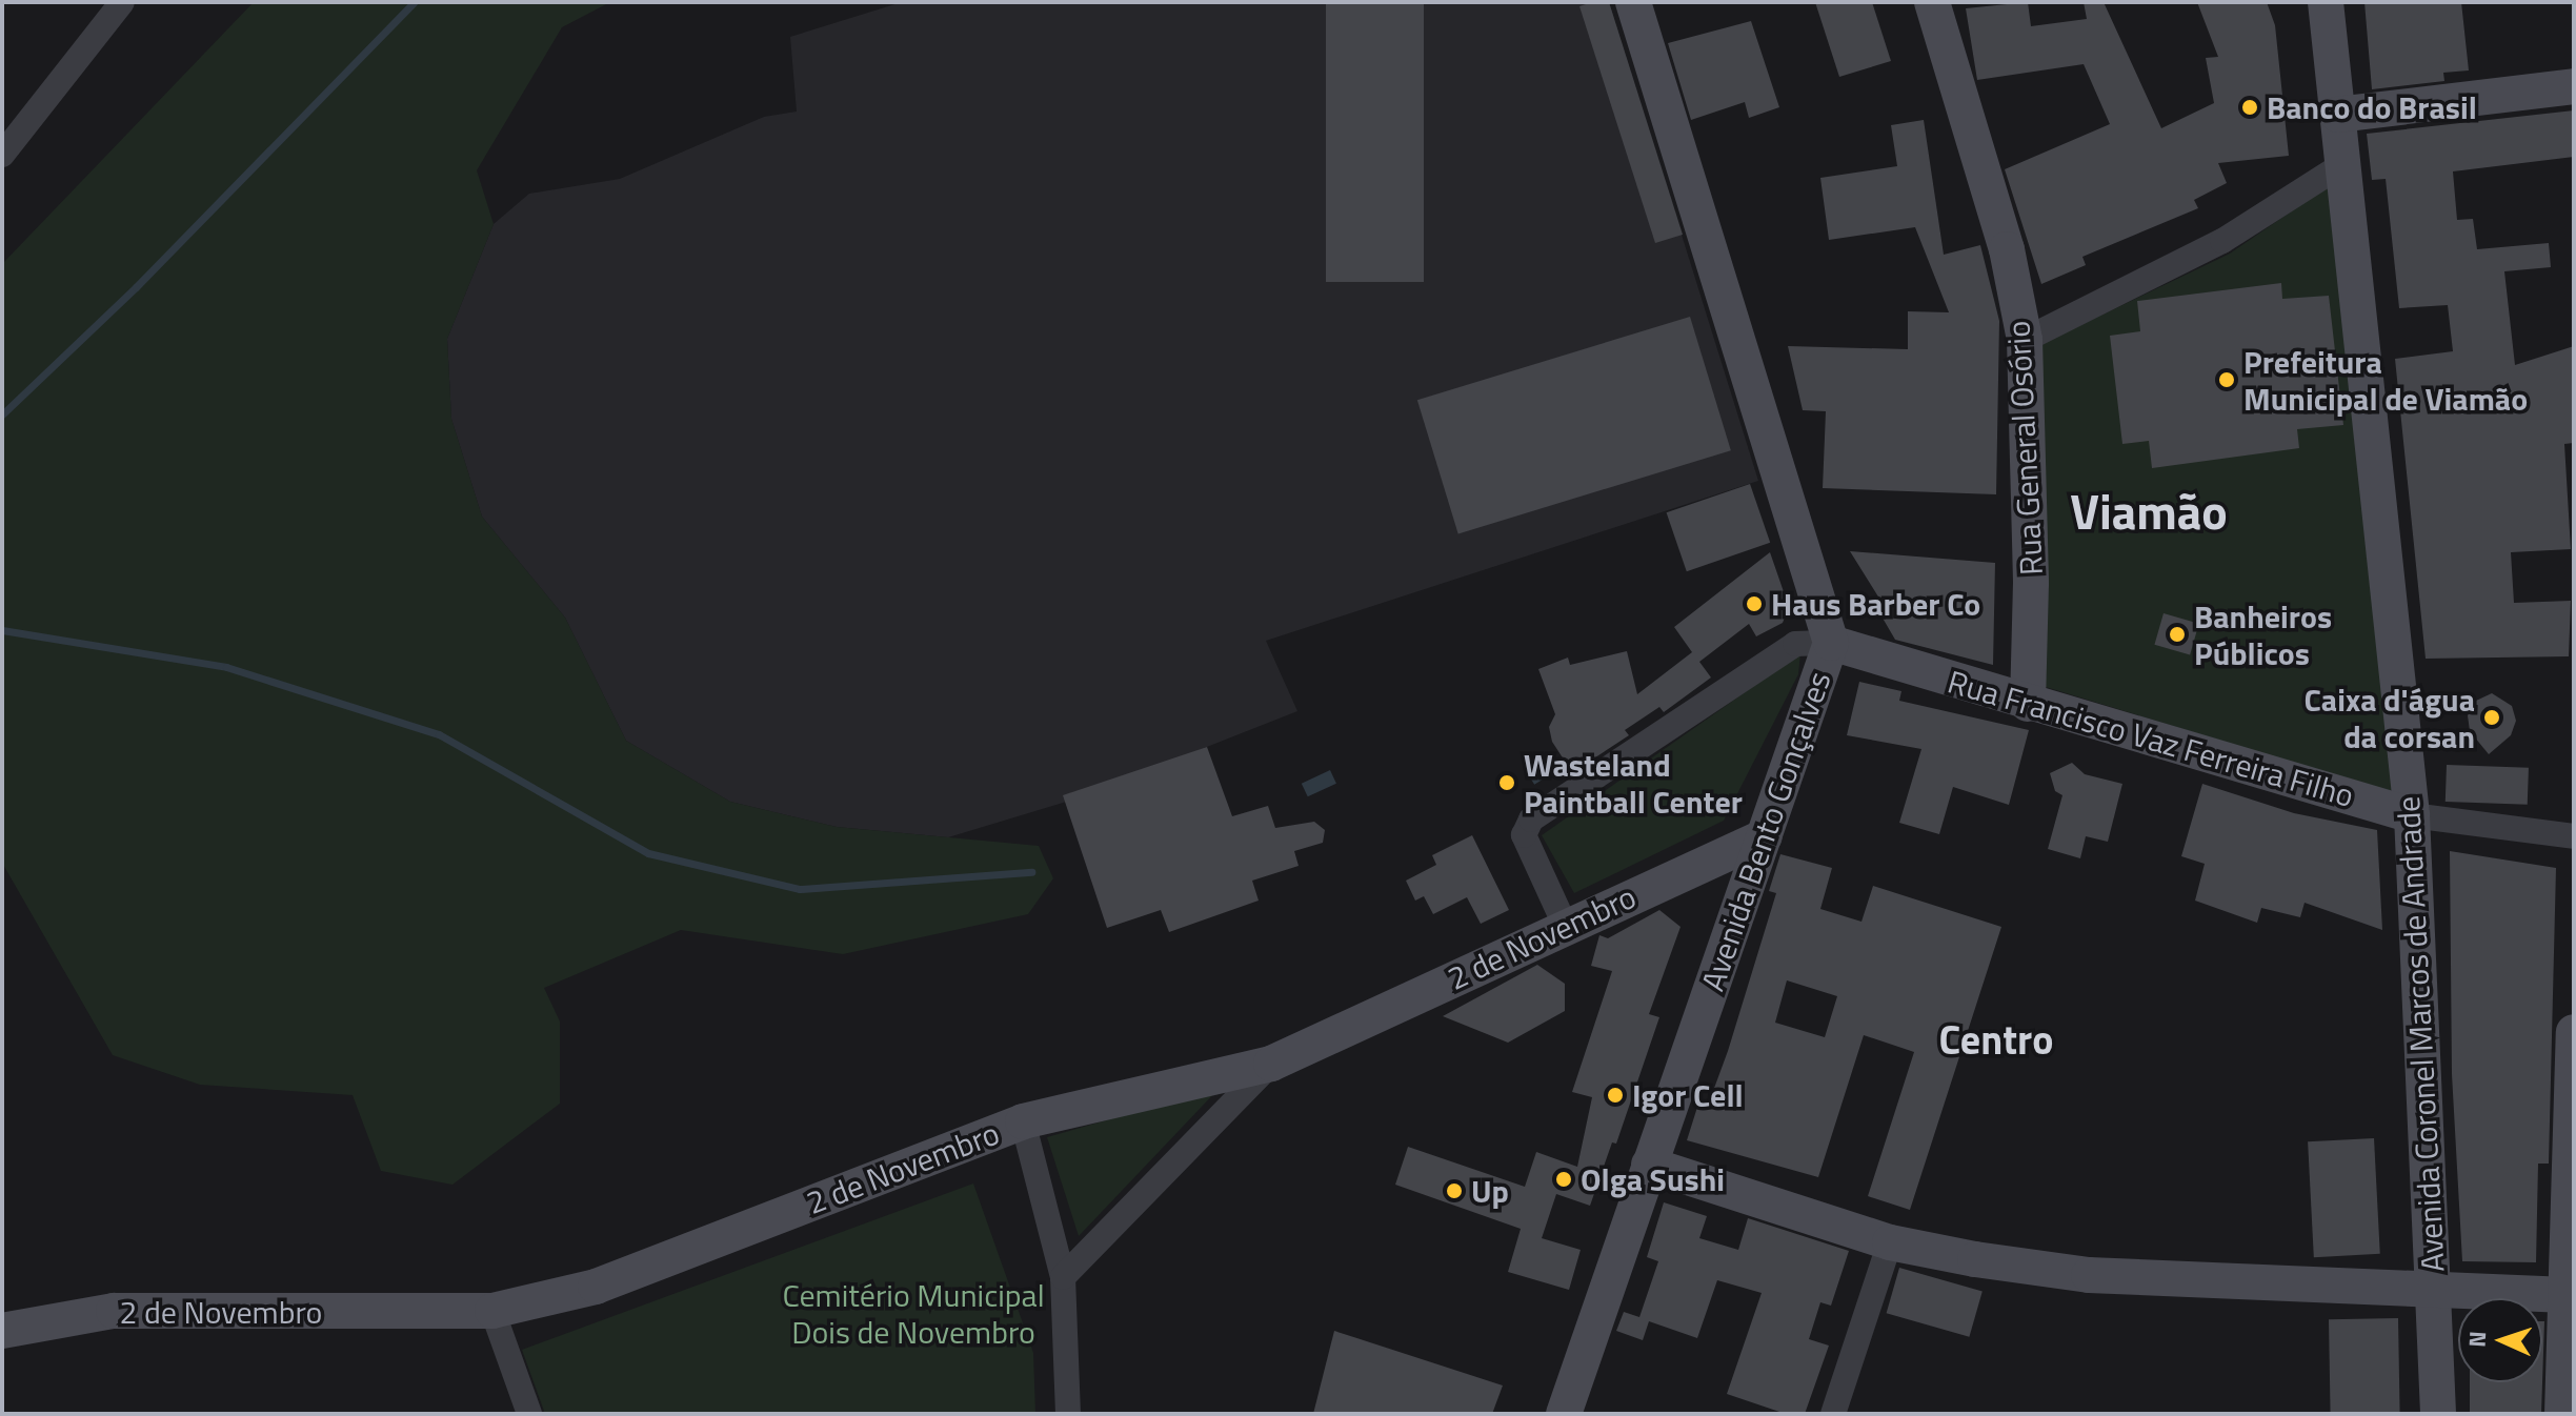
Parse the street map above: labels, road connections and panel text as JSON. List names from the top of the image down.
{
  "streets": {
    "street": [
      "Rua General Osório",
      "Rua Francisco Vaz Ferreira Filho",
      "Avenida Bento Gonçalves",
      "2 de Novembro",
      "Avenida Coronel Marcos de Andrade"
    ]
  },
  "crossings": [
    ["Rua General Osório", "Rua Francisco Vaz Ferreira Filho"],
    ["Rua Francisco Vaz Ferreira Filho", "Avenida Bento Gonçalves"],
    ["Rua Francisco Vaz Ferreira Filho", "Avenida Coronel Marcos de Andrade"],
    ["Avenida Bento Gonçalves", "2 de Novembro"]
  ],
  "districts": ["Viamão", "Centro"],
  "parks": ["Cemitério Municipal Dois de Novembro"],
  "places": [
    "Banco do Brasil",
    "Prefeitura Municipal de Viamão",
    "Haus Barber Co",
    "Banheiros Públicos",
    "Caixa d'água da corsan",
    "Wasteland Paintball Center",
    "Igor Cell",
    "Olga Sushi",
    "Up"
  ],
  "north": "left"
}
